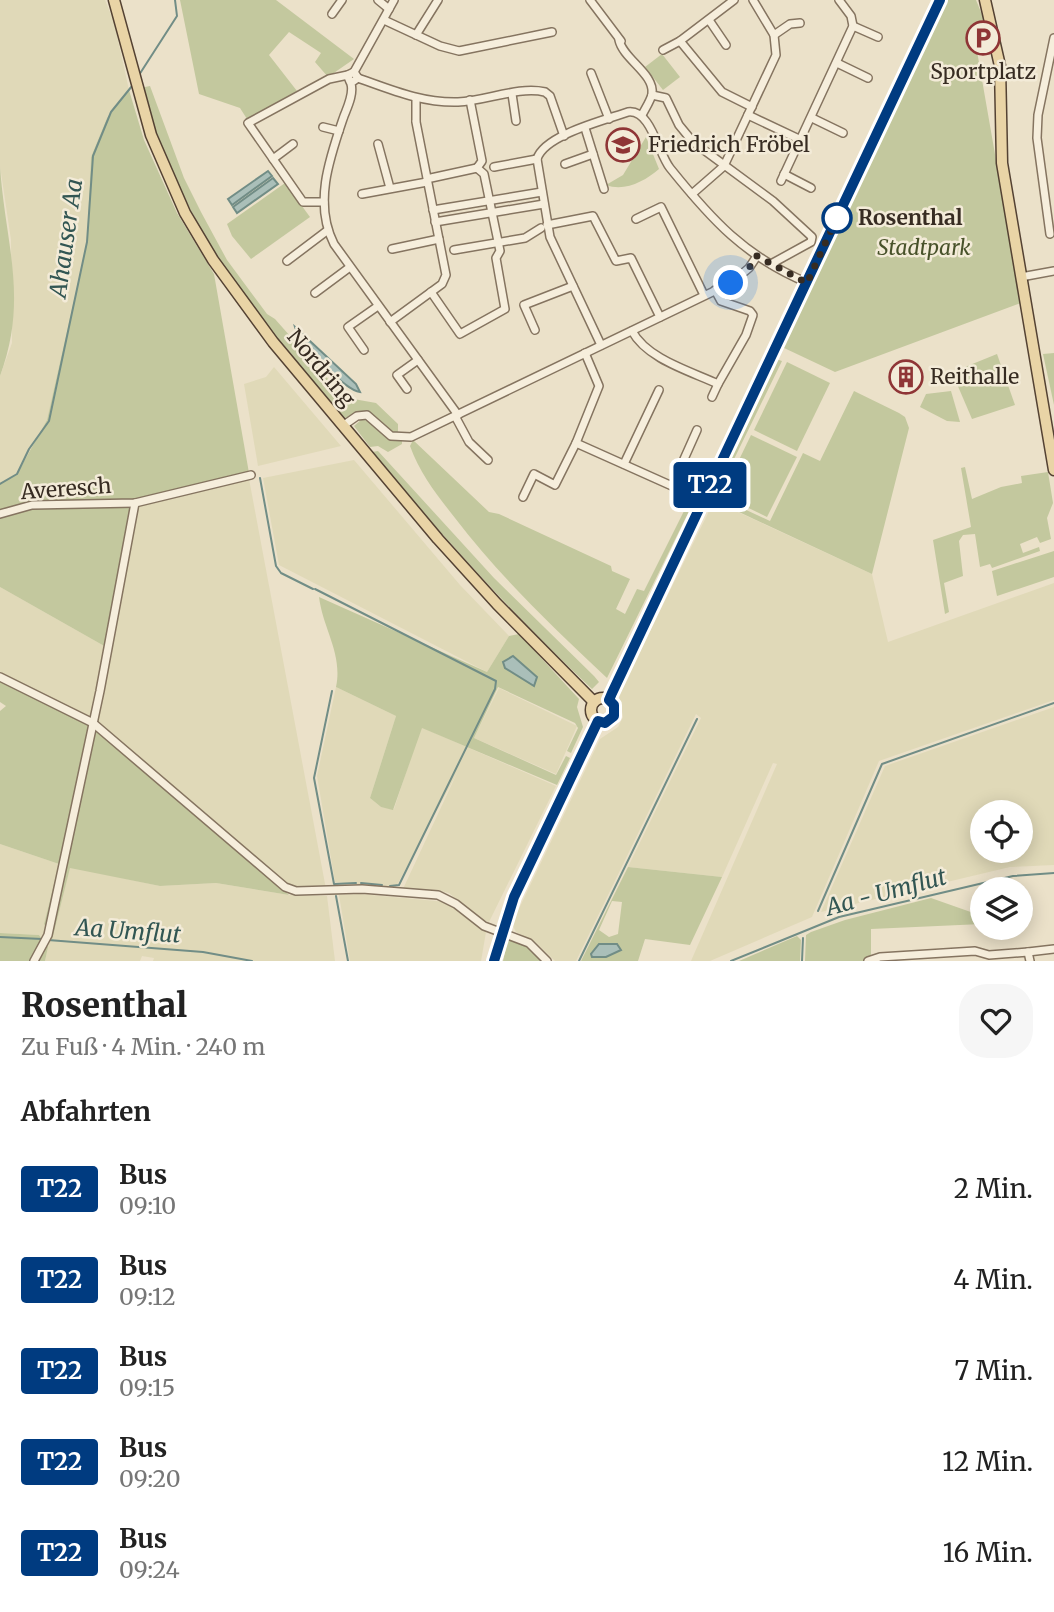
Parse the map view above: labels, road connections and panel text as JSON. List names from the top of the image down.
{
  "streets": {
    "main road": ["Nordring"],
    "street": ["Averesch"]
  },
  "water": ["Ahauser Aa", "Aa - Umflut", "Aa Umflut"],
  "parks": ["Stadtpark"],
  "places": {
    "parking": ["Sportplatz"],
    "school or university": ["Friedrich Fröbel"],
    "other": ["Rosenthal"],
    "building": ["Reithalle"]
  },
  "lines": ["bus line T22"],
  "page": {
    "on_map": "T22",
    "heading": [
      ["Rosenthal", "Zu Fuß · 4 Min. · 240 m"],
      "Abfahrten"
    ],
    "list": [
      {
        "mark": "T22",
        "name": "Bus",
        "note": "09:10",
        "value": "2 Min."
      },
      {
        "mark": "T22",
        "name": "Bus",
        "note": "09:12",
        "value": "4 Min."
      },
      {
        "mark": "T22",
        "name": "Bus",
        "note": "09:15",
        "value": "7 Min."
      },
      {
        "mark": "T22",
        "name": "Bus",
        "note": "09:20",
        "value": "12 Min."
      },
      {
        "mark": "T22",
        "name": "Bus",
        "note": "09:24",
        "value": "16 Min."
      }
    ]
  }
}
